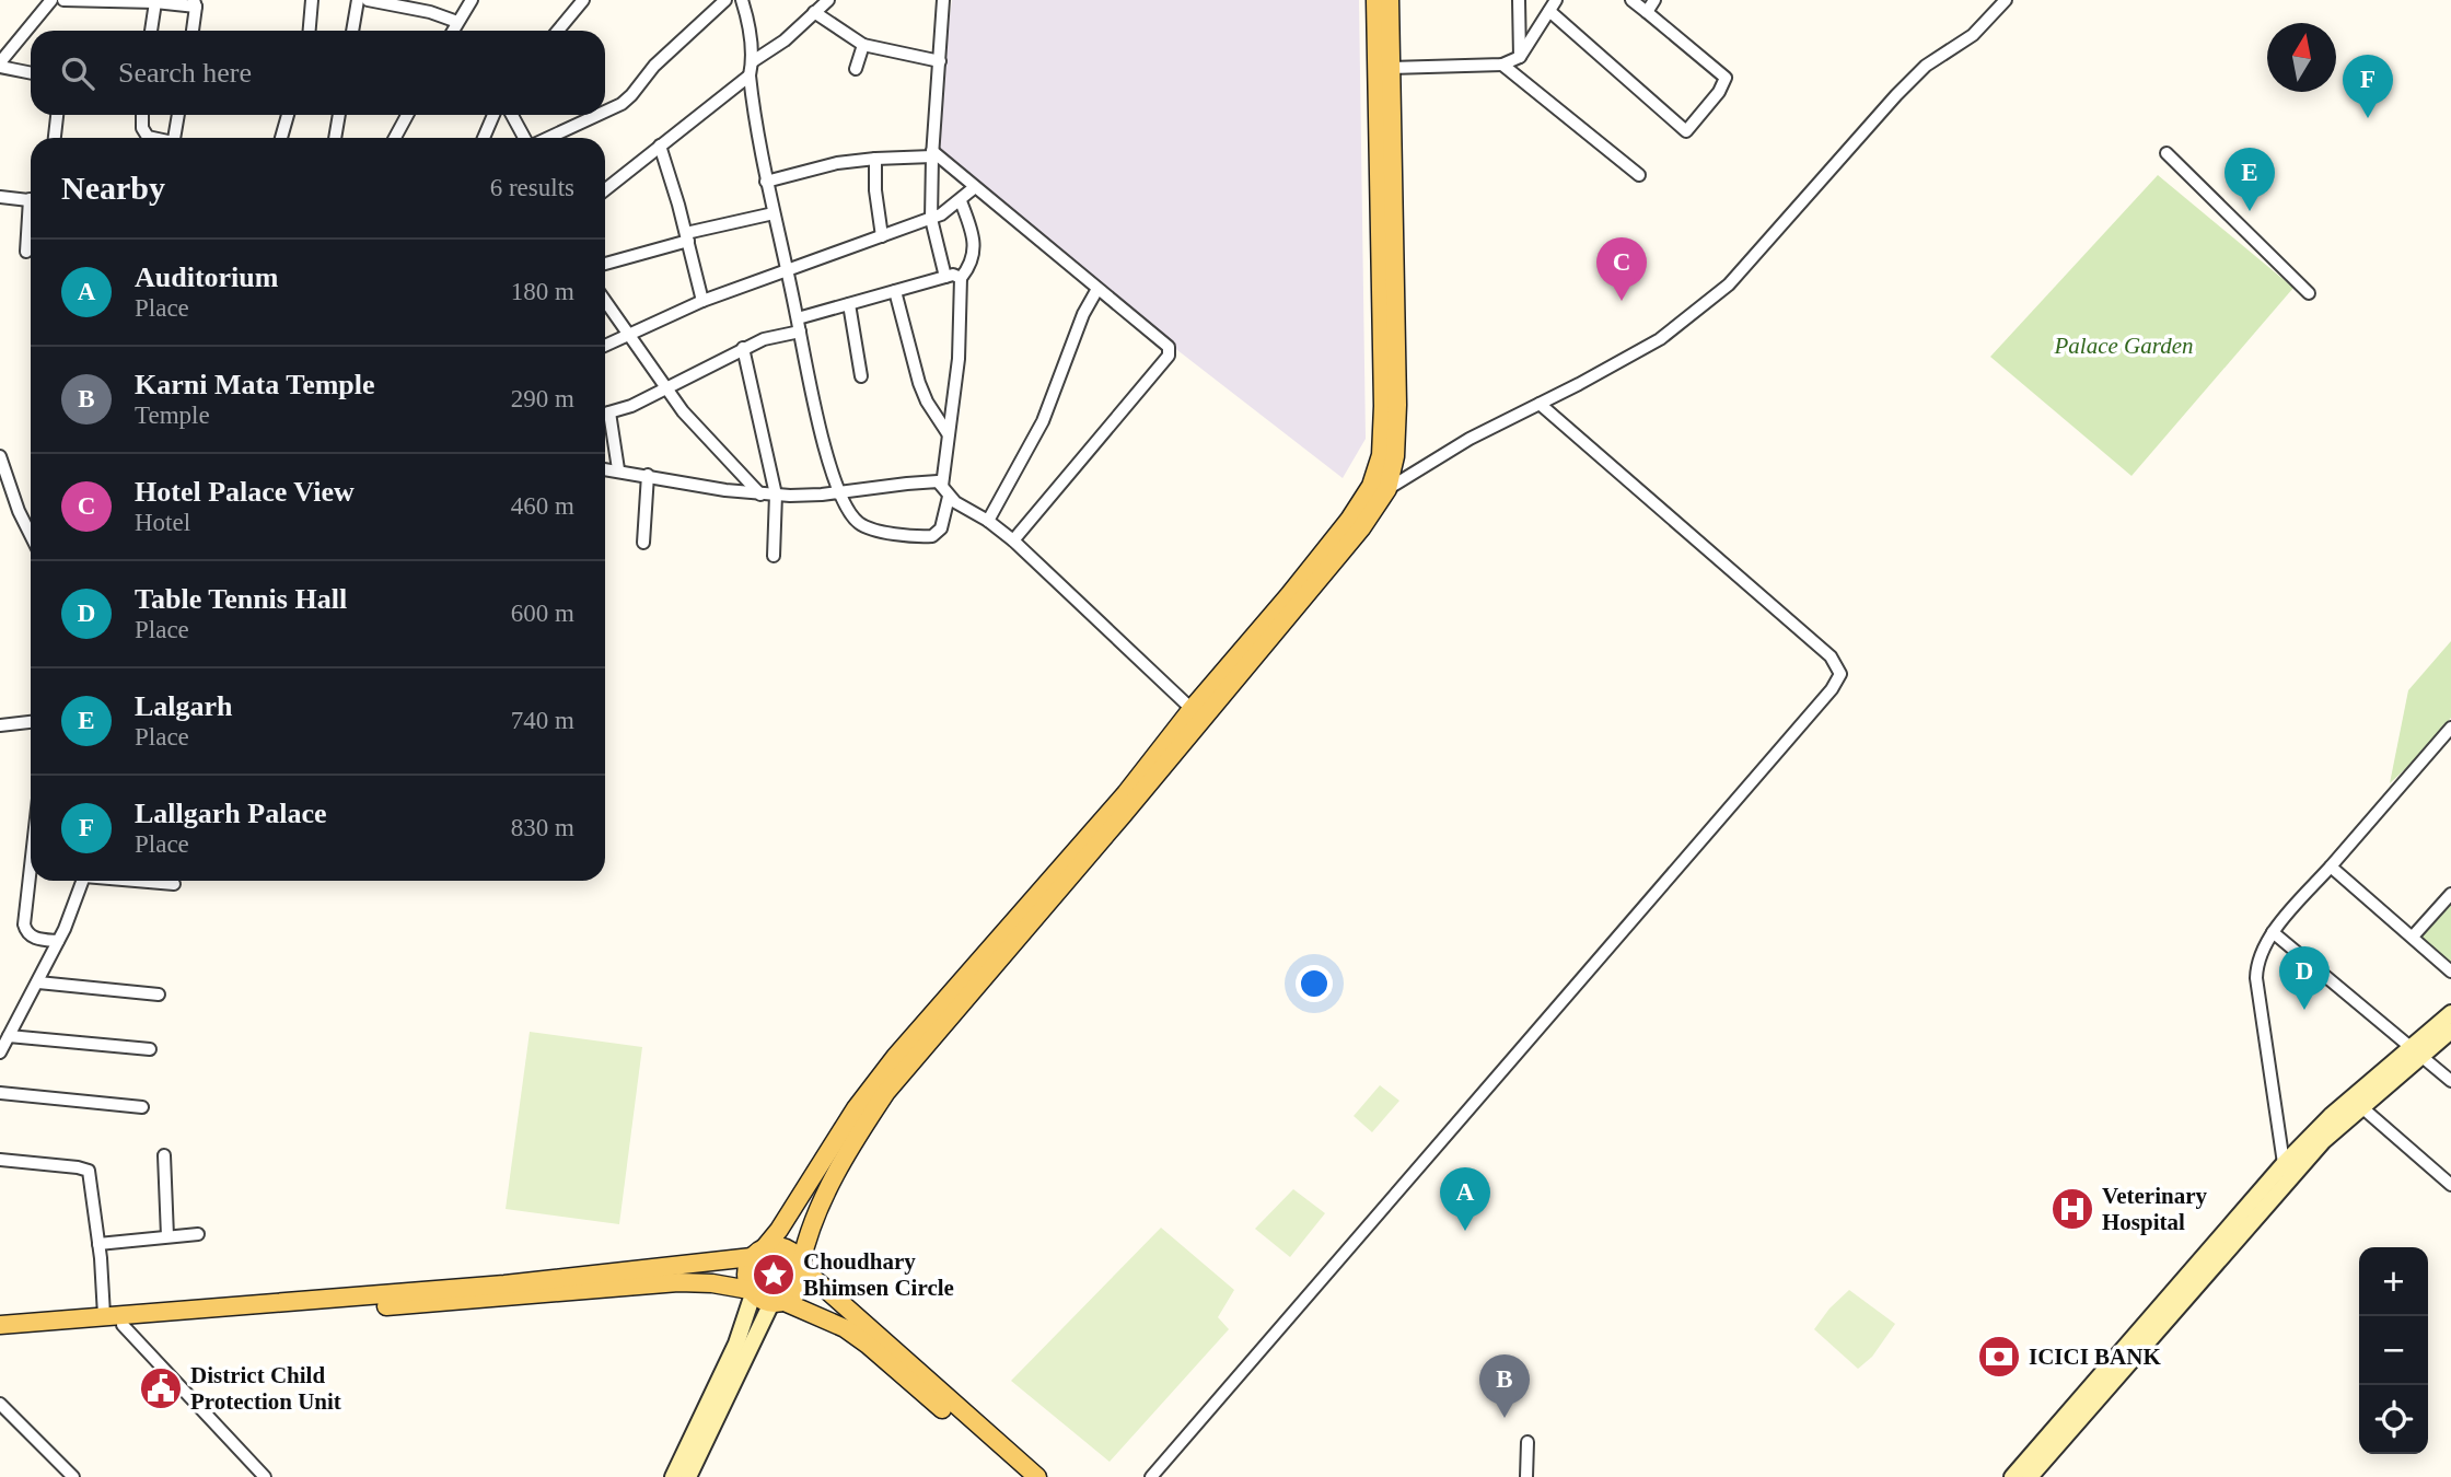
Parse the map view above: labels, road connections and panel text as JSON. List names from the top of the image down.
{
  "parks": ["Palace Garden"],
  "places": {
    "hospital": ["Veterinary Hospital"],
    "place": ["Choudhary Bhimsen Circle"],
    "bank": ["ICICI BANK"],
    "public building": ["District Child Protection Unit"]
  },
  "north": "top",
  "page": {
    "search": "Search here",
    "pins": [
      "F",
      "E",
      "C",
      "D",
      "A",
      "B"
    ],
    "heading": ["Nearby", "6 results"],
    "list": [
      {
        "mark": "A",
        "name": "Auditorium",
        "note": "Place",
        "value": "180 m"
      },
      {
        "mark": "B",
        "name": "Karni Mata Temple",
        "note": "Temple",
        "value": "290 m"
      },
      {
        "mark": "C",
        "name": "Hotel Palace View",
        "note": "Hotel",
        "value": "460 m"
      },
      {
        "mark": "D",
        "name": "Table Tennis Hall",
        "note": "Place",
        "value": "600 m"
      },
      {
        "mark": "E",
        "name": "Lalgarh",
        "note": "Place",
        "value": "740 m"
      },
      {
        "mark": "F",
        "name": "Lallgarh Palace",
        "note": "Place",
        "value": "830 m"
      }
    ],
    "map_buttons": ["+", "−"]
  }
}
